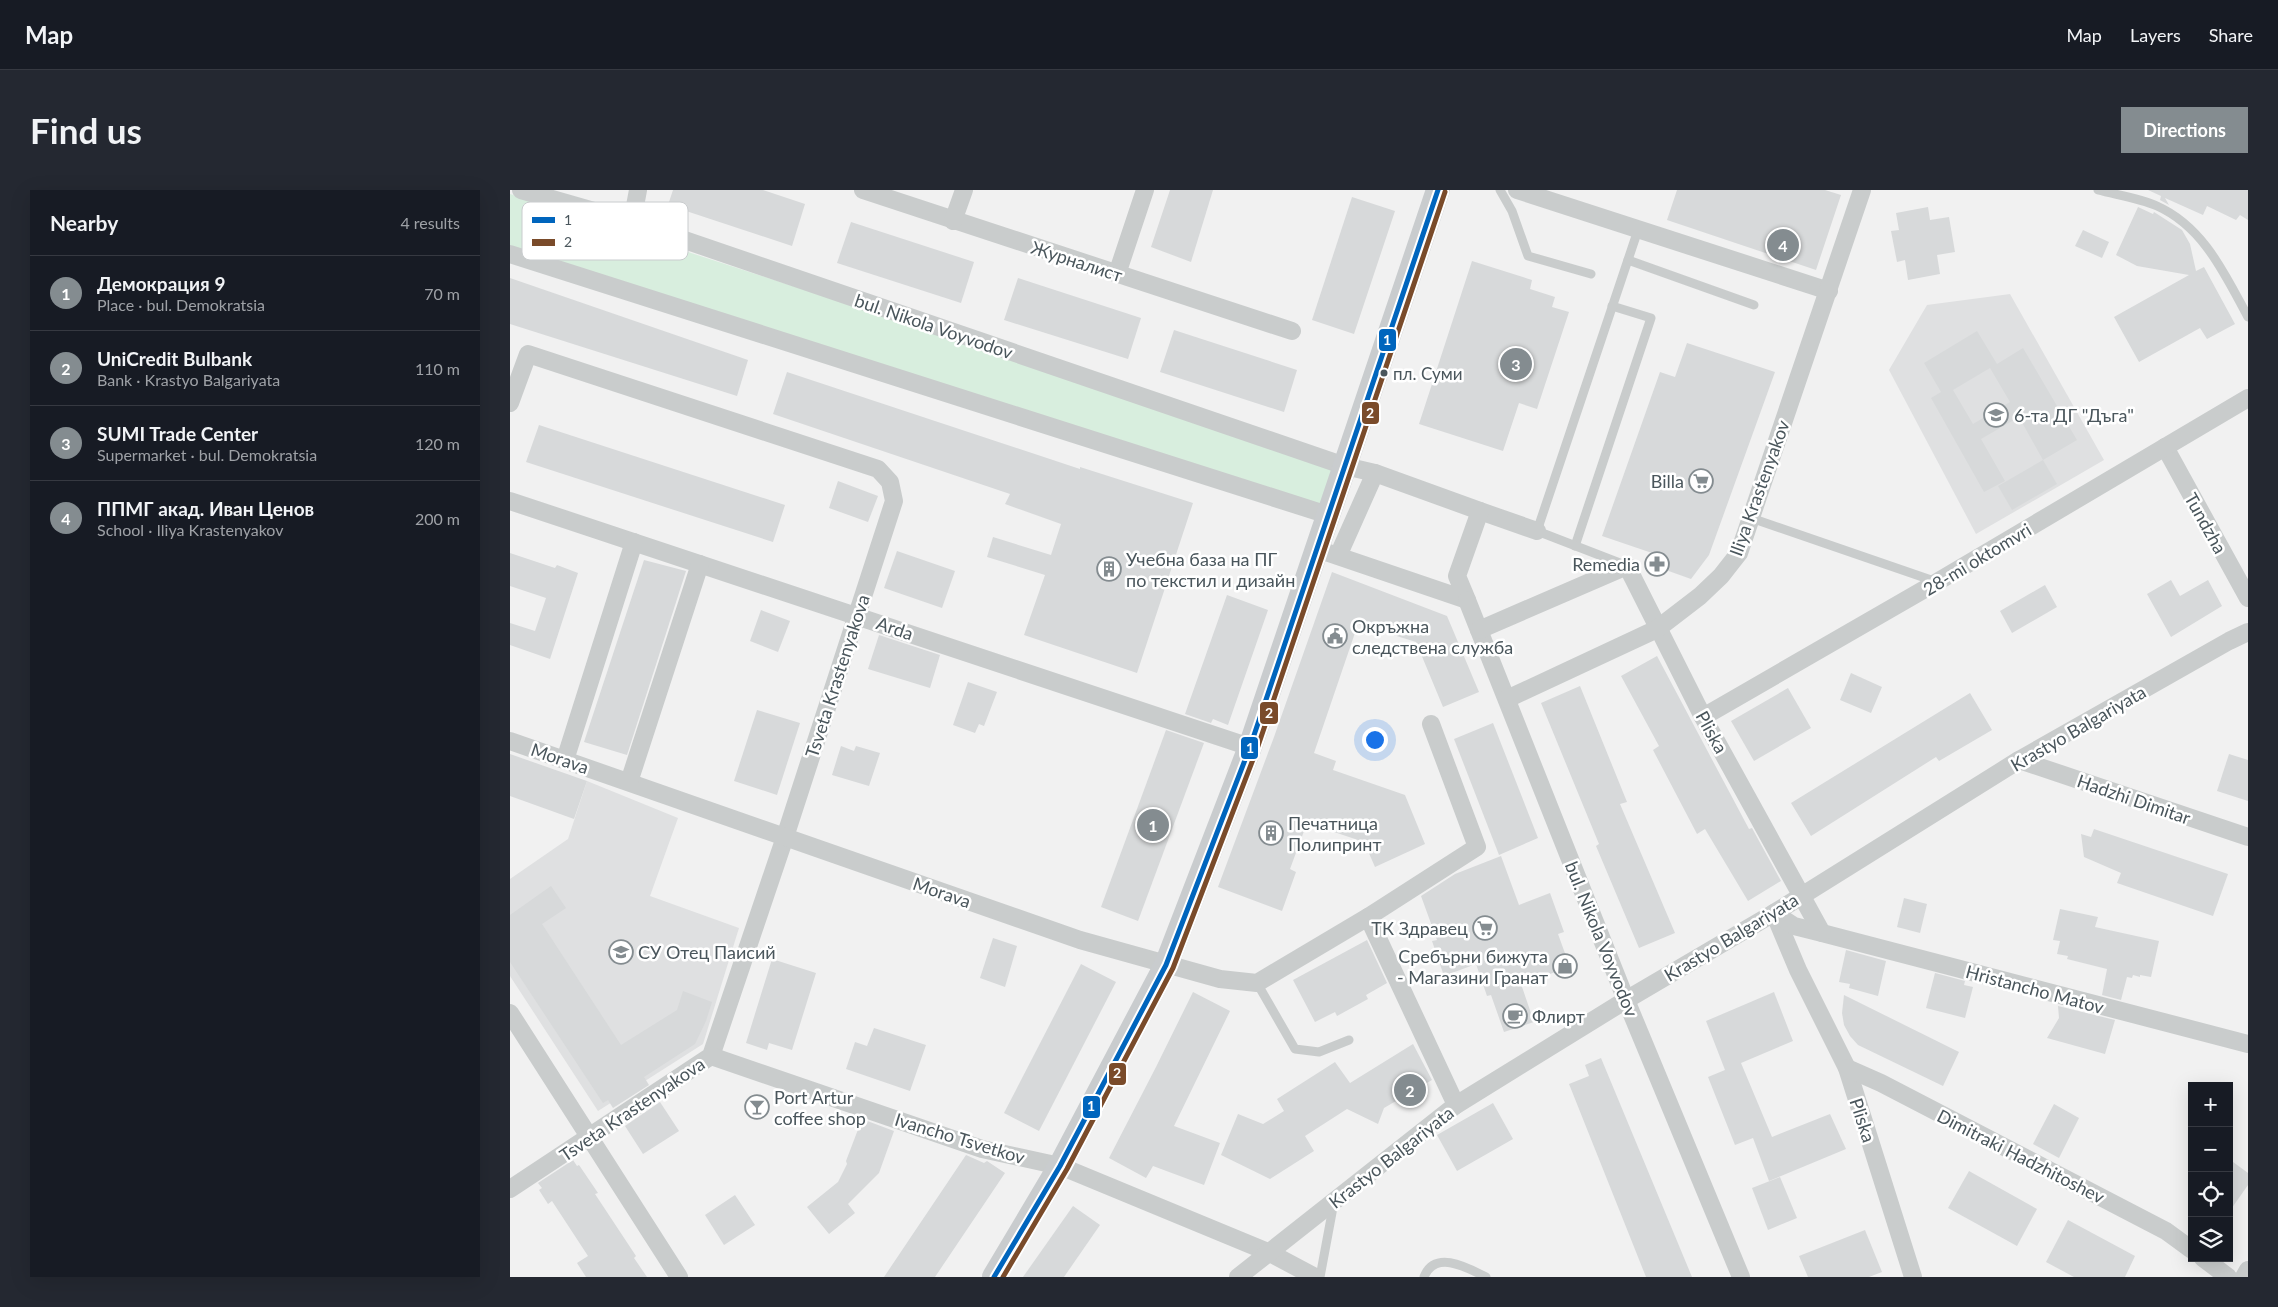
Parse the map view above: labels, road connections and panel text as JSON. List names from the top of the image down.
{
  "streets": {
    "street": [
      "Журналист",
      "bul. Nikola Voyvodov",
      "Iliya Krastenyakov",
      "Tundzha",
      "28-mi oktomvri",
      "Arda",
      "Tsveta Krastenyakova",
      "Krastyo Balgariyata",
      "Pliska",
      "Morava",
      "Hadzhi Dimitar",
      "Hristancho Matov",
      "Ivancho Tsvetkov",
      "Dimitraki Hadzhitoshev"
    ]
  },
  "crossings": [
    ["bul. Nikola Voyvodov", "Iliya Krastenyakov"],
    ["bul. Nikola Voyvodov", "Krastyo Balgariyata"],
    ["Iliya Krastenyakov", "Pliska"],
    ["Tundzha", "28-mi oktomvri"],
    ["28-mi oktomvri", "Pliska"],
    ["Arda", "Tsveta Krastenyakova"],
    ["Tsveta Krastenyakova", "Morava"],
    ["Tsveta Krastenyakova", "Ivancho Tsvetkov"],
    ["Krastyo Balgariyata", "Pliska"],
    ["Krastyo Balgariyata", "Hadzhi Dimitar"],
    ["Krastyo Balgariyata", "Hristancho Matov"],
    ["Krastyo Balgariyata", "Ivancho Tsvetkov"],
    ["Pliska", "Hristancho Matov"],
    ["Pliska", "Dimitraki Hadzhitoshev"]
  ],
  "places": {
    "other": ["пл. Суми"],
    "school or university": ["6-та ДГ \"Дъга\"", "СУ Отец Паисий"],
    "supermarket": ["Billa", "ТК Здравец"],
    "pharmacy": ["Remedia"],
    "building": ["Учебна база на ПГ по текстил и дизайн", "Печатница Полипринт"],
    "public building": ["Окръжна следствена служба"],
    "shop": ["Сребърни бижута - Магазини Гранат"],
    "cafe": ["Флирт"],
    "bar": ["Port Artur coffee shop"]
  },
  "lines": ["transit line 1", "transit line 2"],
  "legend": ["1", "2"],
  "page": {
    "header": "Map",
    "nav": ["Map", "Layers", "Share"],
    "buttons": "Directions",
    "title": "Find us",
    "heading": ["Nearby", "4 results"],
    "pins": [
      "4",
      "3",
      "1",
      "2"
    ],
    "list": [
      {
        "mark": "1",
        "name": "Демокрация 9",
        "note": "Place · bul. Demokratsia",
        "value": "70 m"
      },
      {
        "mark": "2",
        "name": "UniCredit Bulbank",
        "note": "Bank · Krastyo Balgariyata",
        "value": "110 m"
      },
      {
        "mark": "3",
        "name": "SUMI Trade Center",
        "note": "Supermarket · bul. Demokratsia",
        "value": "120 m"
      },
      {
        "mark": "4",
        "name": "ППМГ акад. Иван Ценов",
        "note": "School · Iliya Krastenyakov",
        "value": "200 m"
      }
    ],
    "map_buttons": ["+", "−"]
  }
}
